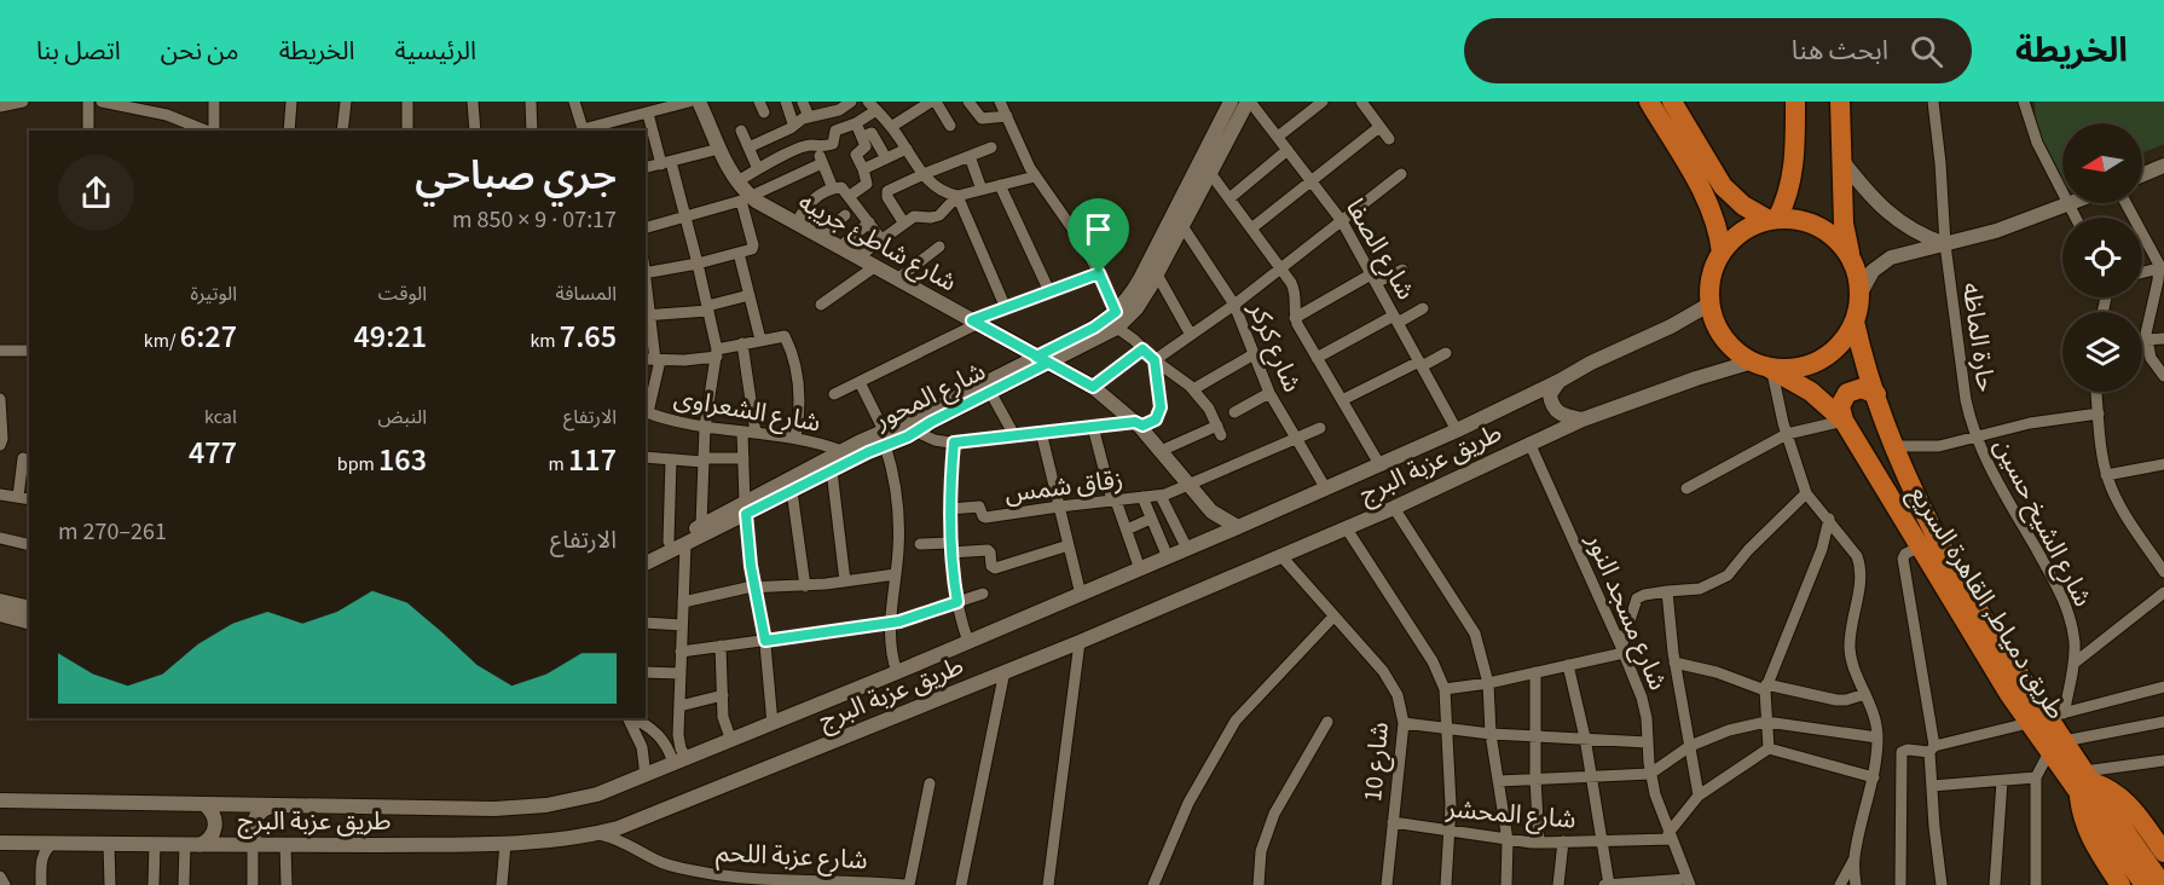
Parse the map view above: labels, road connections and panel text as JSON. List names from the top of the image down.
{
  "streets": {
    "highway": ["طريق دمياط, القاهرة السريع"],
    "street": [
      "شارع شاطئ جريبه",
      "شارع الصفا",
      "حارة الماظه",
      "شارع كركر",
      "شارع المحور",
      "شارع الشعراوى",
      "طريق عزبة البرج",
      "زقاق شمس",
      "شارع الشيخ حسين",
      "شارع مسجد النور",
      "شارع 10",
      "شارع المحشر",
      "شارع عزبة اللحم"
    ]
  },
  "crossings": [
    ["شارع شاطئ جريبه", "شارع المحور"],
    ["شارع شاطئ جريبه", "طريق عزبة البرج"],
    ["شارع شاطئ جريبه", "زقاق شمس"],
    ["شارع الصفا", "شارع المحور"],
    ["شارع الصفا", "طريق عزبة البرج"],
    ["حارة الماظه", "شارع الشيخ حسين"],
    ["شارع كركر", "شارع المحور"],
    ["شارع كركر", "طريق عزبة البرج"],
    ["شارع كركر", "زقاق شمس"],
    ["شارع المحور", "شارع الشعراوى"],
    ["طريق عزبة البرج", "طريق دمياط, القاهرة السريع"],
    ["طريق عزبة البرج", "شارع مسجد النور"],
    ["طريق عزبة البرج", "شارع 10"],
    ["طريق عزبة البرج", "شارع عزبة اللحم"],
    ["شارع الشيخ حسين", "طريق دمياط, القاهرة السريع"],
    ["شارع مسجد النور", "شارع المحشر"],
    ["شارع 10", "شارع المحشر"]
  ],
  "north": "left",
  "page": {
    "header": "الخريطة",
    "search": "ابحث هنا",
    "nav": [
      "الرئيسية",
      "الخريطة",
      "من نحن",
      "اتصل بنا"
    ],
    "heading": ["جري صباحي", "07:17 · 9 × 850 m"],
    "stats": [
      ["المسافة", "7.65 km"],
      ["الوقت", "49:21"],
      ["الوتيرة", "6:27 /km"],
      ["الارتفاع", "117 m"],
      ["النبض", "163 bpm"],
      ["kcal", "477"]
    ],
    "chart": ["الارتفاع", "261–270 m"]
  }
}
